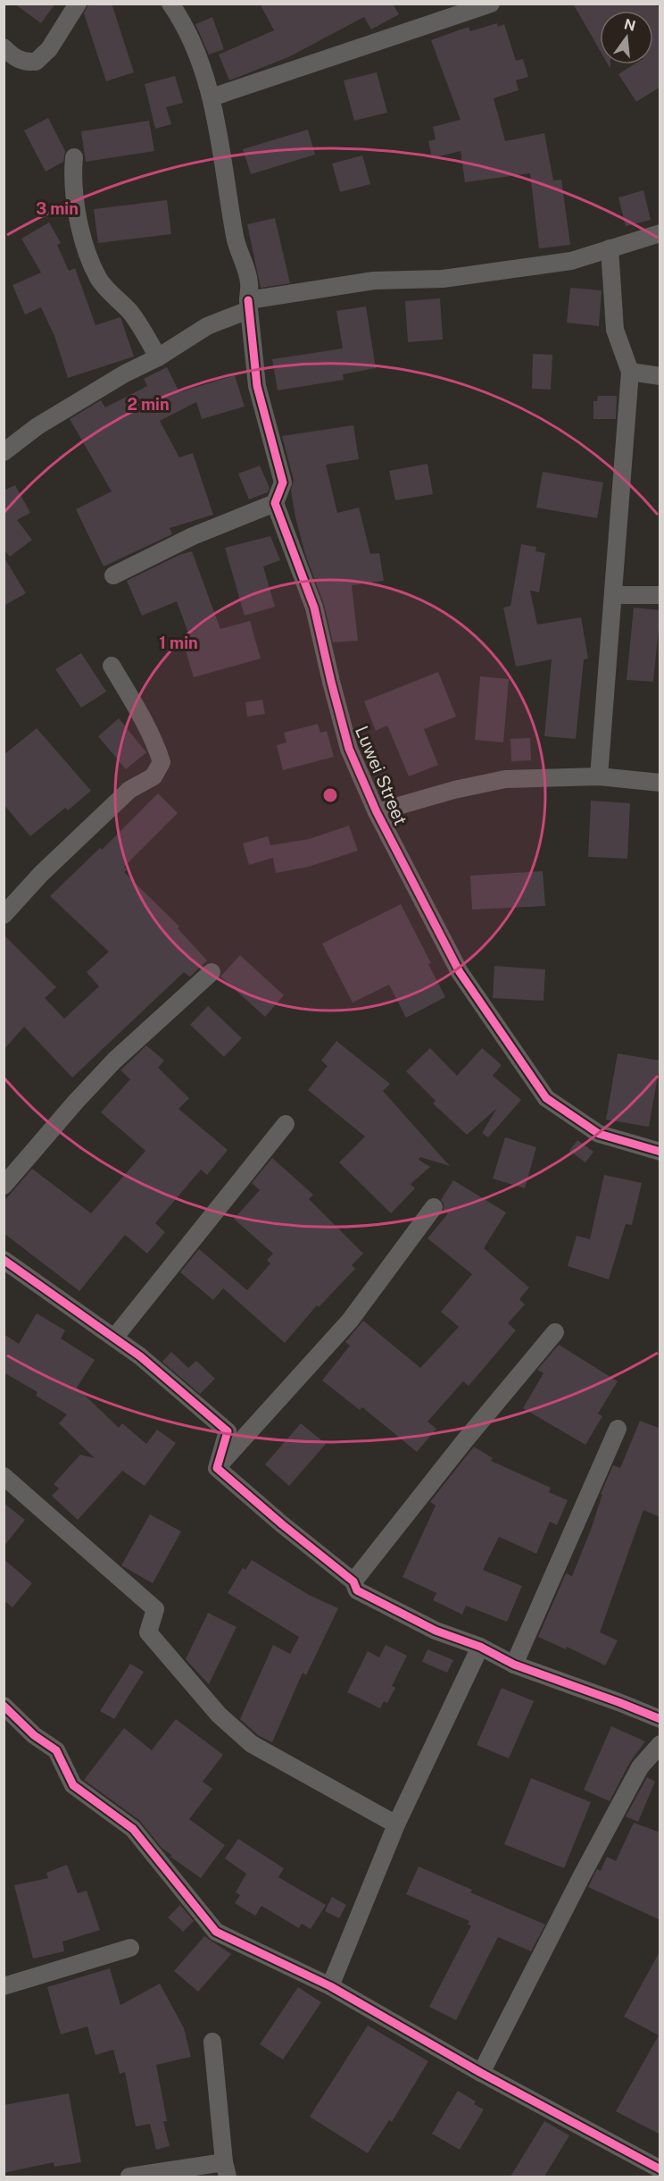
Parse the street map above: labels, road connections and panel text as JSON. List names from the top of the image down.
{
  "streets": {
    "street": ["Luwei Street"]
  },
  "north": "top",
  "rings": ["3 min", "2 min", "1 min"]
}
